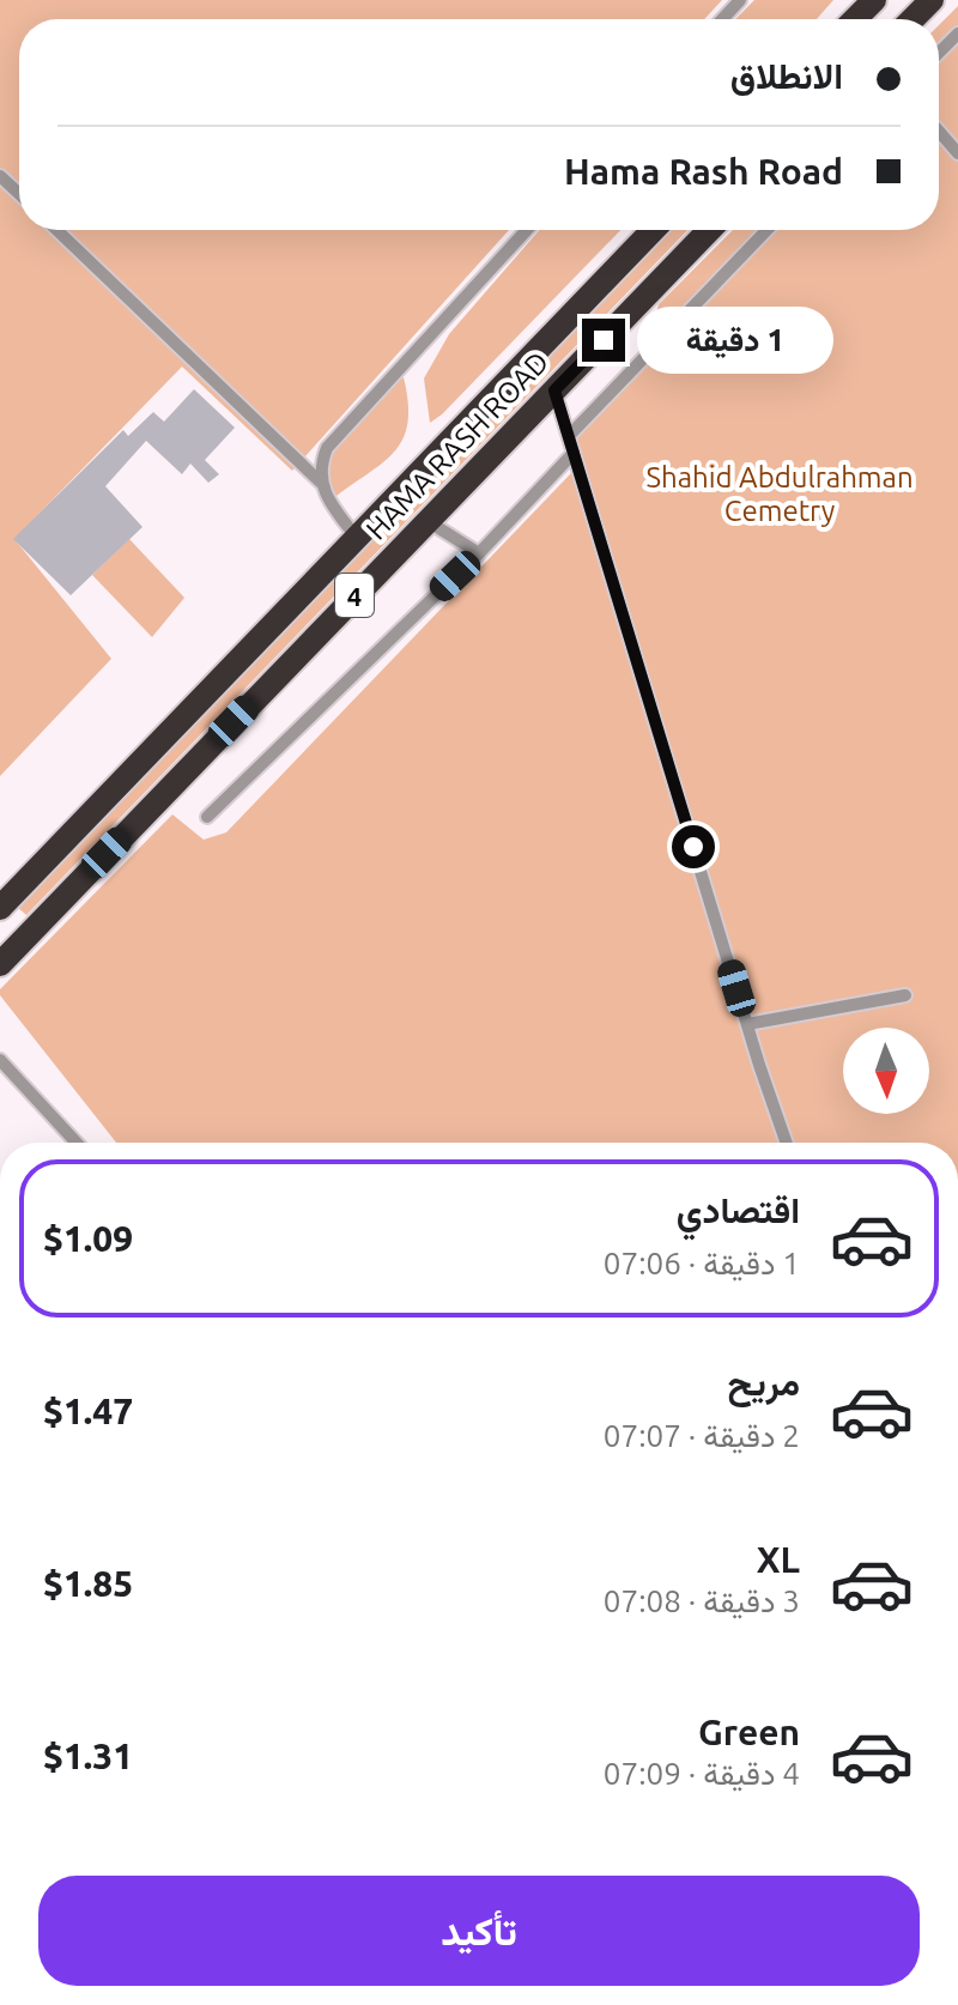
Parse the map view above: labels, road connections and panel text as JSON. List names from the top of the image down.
{
  "streets": {
    "highway": ["HAMA RASH ROAD", "4"]
  },
  "parks": ["Shahid Abdulrahman Cemetry"],
  "north": "bottom",
  "page": {
    "banner": ["الانطلاق", "Hama Rash Road"],
    "bubble": "1 دقيقة",
    "list": [
      {
        "name": "اقتصادي",
        "note": "1 دقيقة · 07:06",
        "value": "$1.09"
      },
      {
        "name": "مريح",
        "note": "2 دقيقة · 07:07",
        "value": "$1.47"
      },
      {
        "name": "XL",
        "note": "3 دقيقة · 07:08",
        "value": "$1.85"
      },
      {
        "name": "Green",
        "note": "4 دقيقة · 07:09",
        "value": "$1.31"
      }
    ],
    "buttons": "تأكيد"
  }
}
